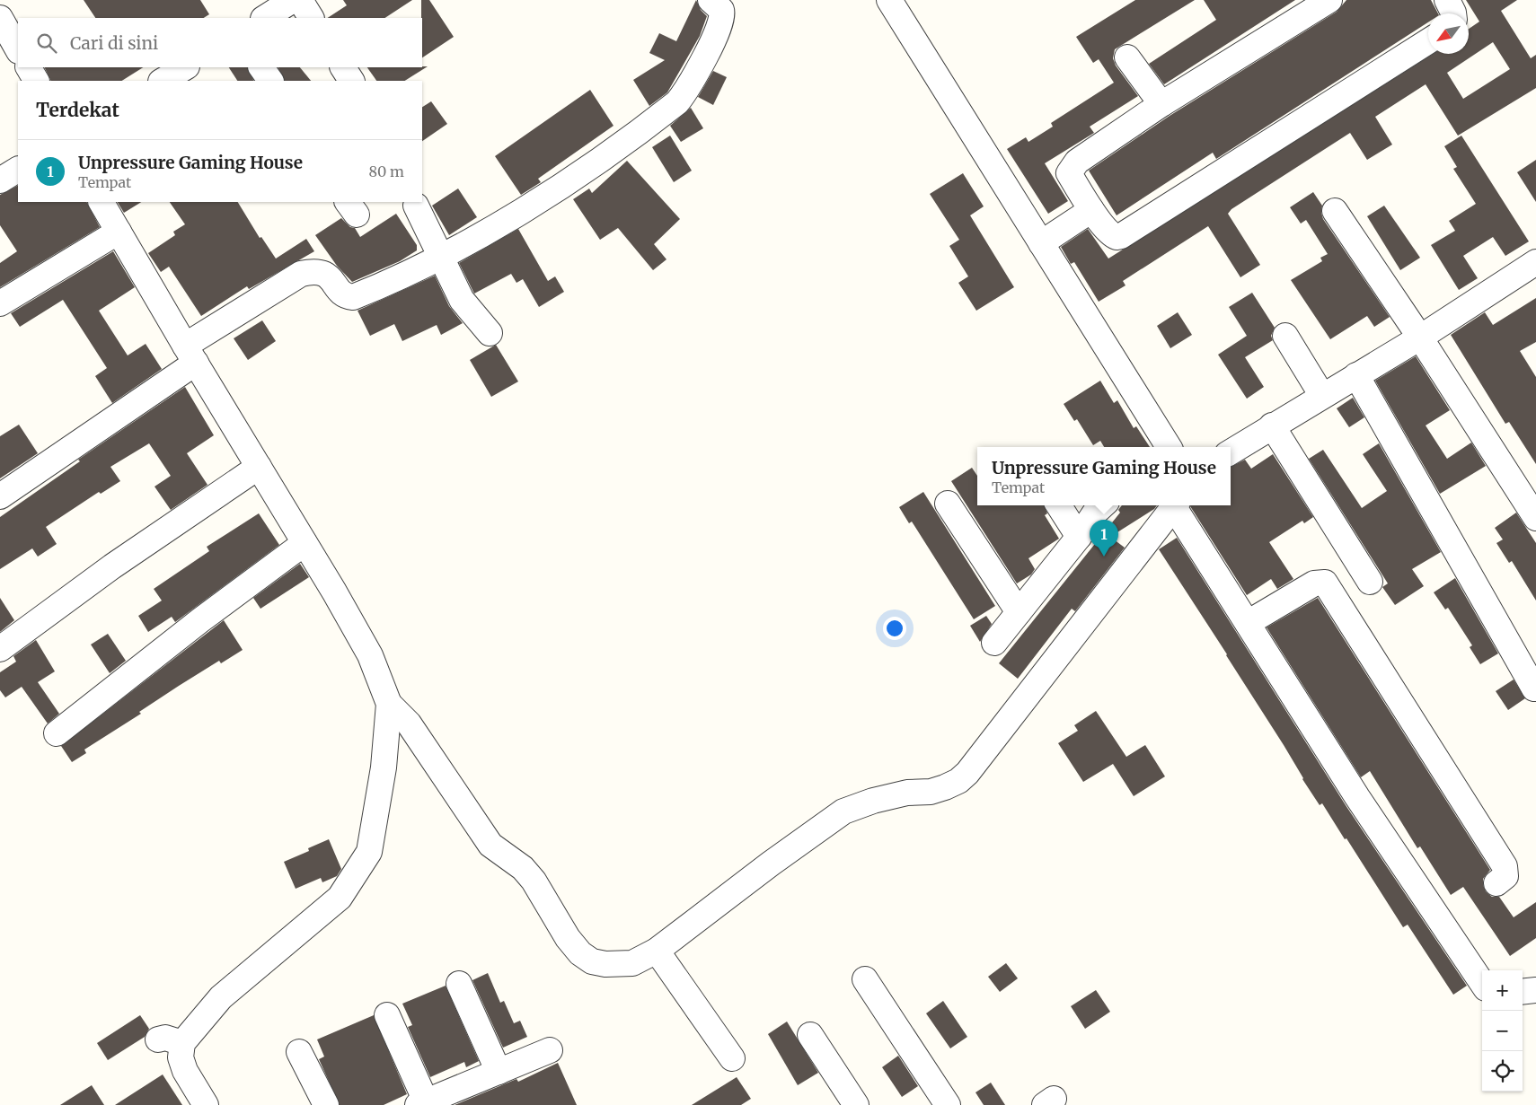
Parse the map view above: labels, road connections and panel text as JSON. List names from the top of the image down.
{
  "north": "bottom left",
  "page": {
    "search": "Cari di sini",
    "heading": "Terdekat",
    "list": [
      {
        "mark": "1",
        "name": "Unpressure Gaming House",
        "note": "Tempat",
        "value": "80 m"
      }
    ],
    "popup": ["Unpressure Gaming House", "Tempat"],
    "pins": "1",
    "map_buttons": ["+", "−"]
  }
}
